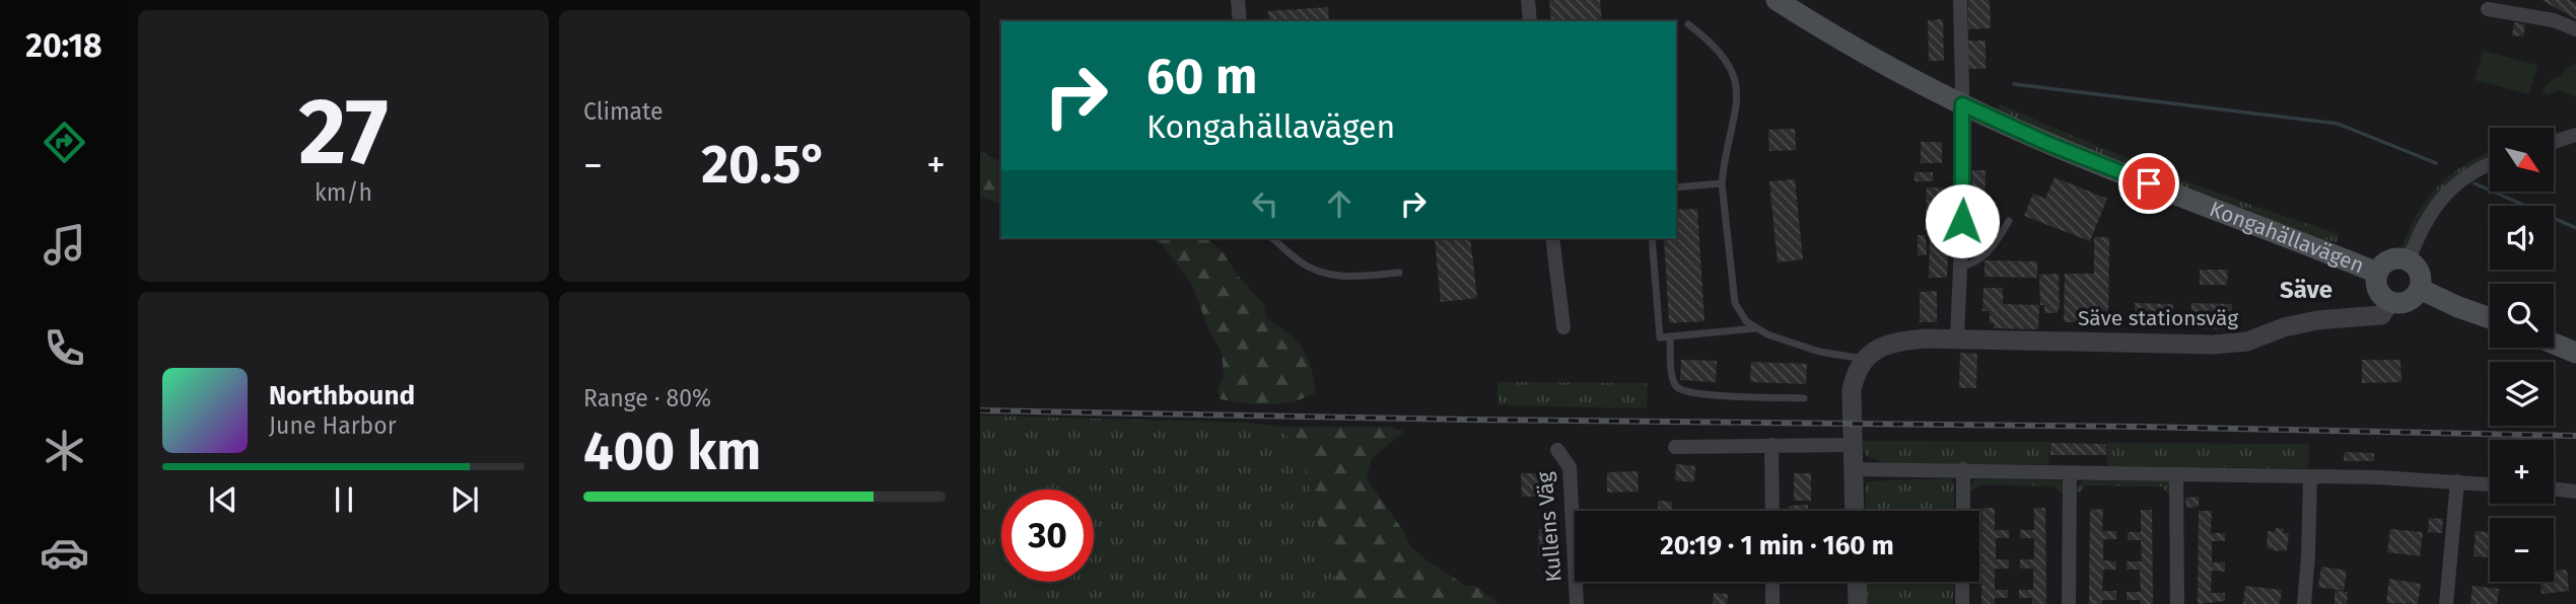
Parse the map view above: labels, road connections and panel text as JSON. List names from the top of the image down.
{
  "streets": {
    "main road": ["Kongahällavägen"],
    "street": ["Säve stationsväg", "Kullens Väg"]
  },
  "crossings": [
    ["Kongahällavägen", "Säve stationsväg"]
  ],
  "districts": ["Säve"],
  "north": "bottom right",
  "page": {
    "tabs": "20:18",
    "tile": [
      ["27", "km/h"],
      "Climate",
      ["Range · 80%", "400 km"]
    ],
    "turn": ["60 m", "Kongahällavägen"],
    "map_buttons": ["+", "−"],
    "heat": ["−", "20.5°", "+"],
    "song": ["Northbound", "June Harbor"],
    "limit": "30",
    "trip": "20:19 · 1 min · 160 m"
  }
}
